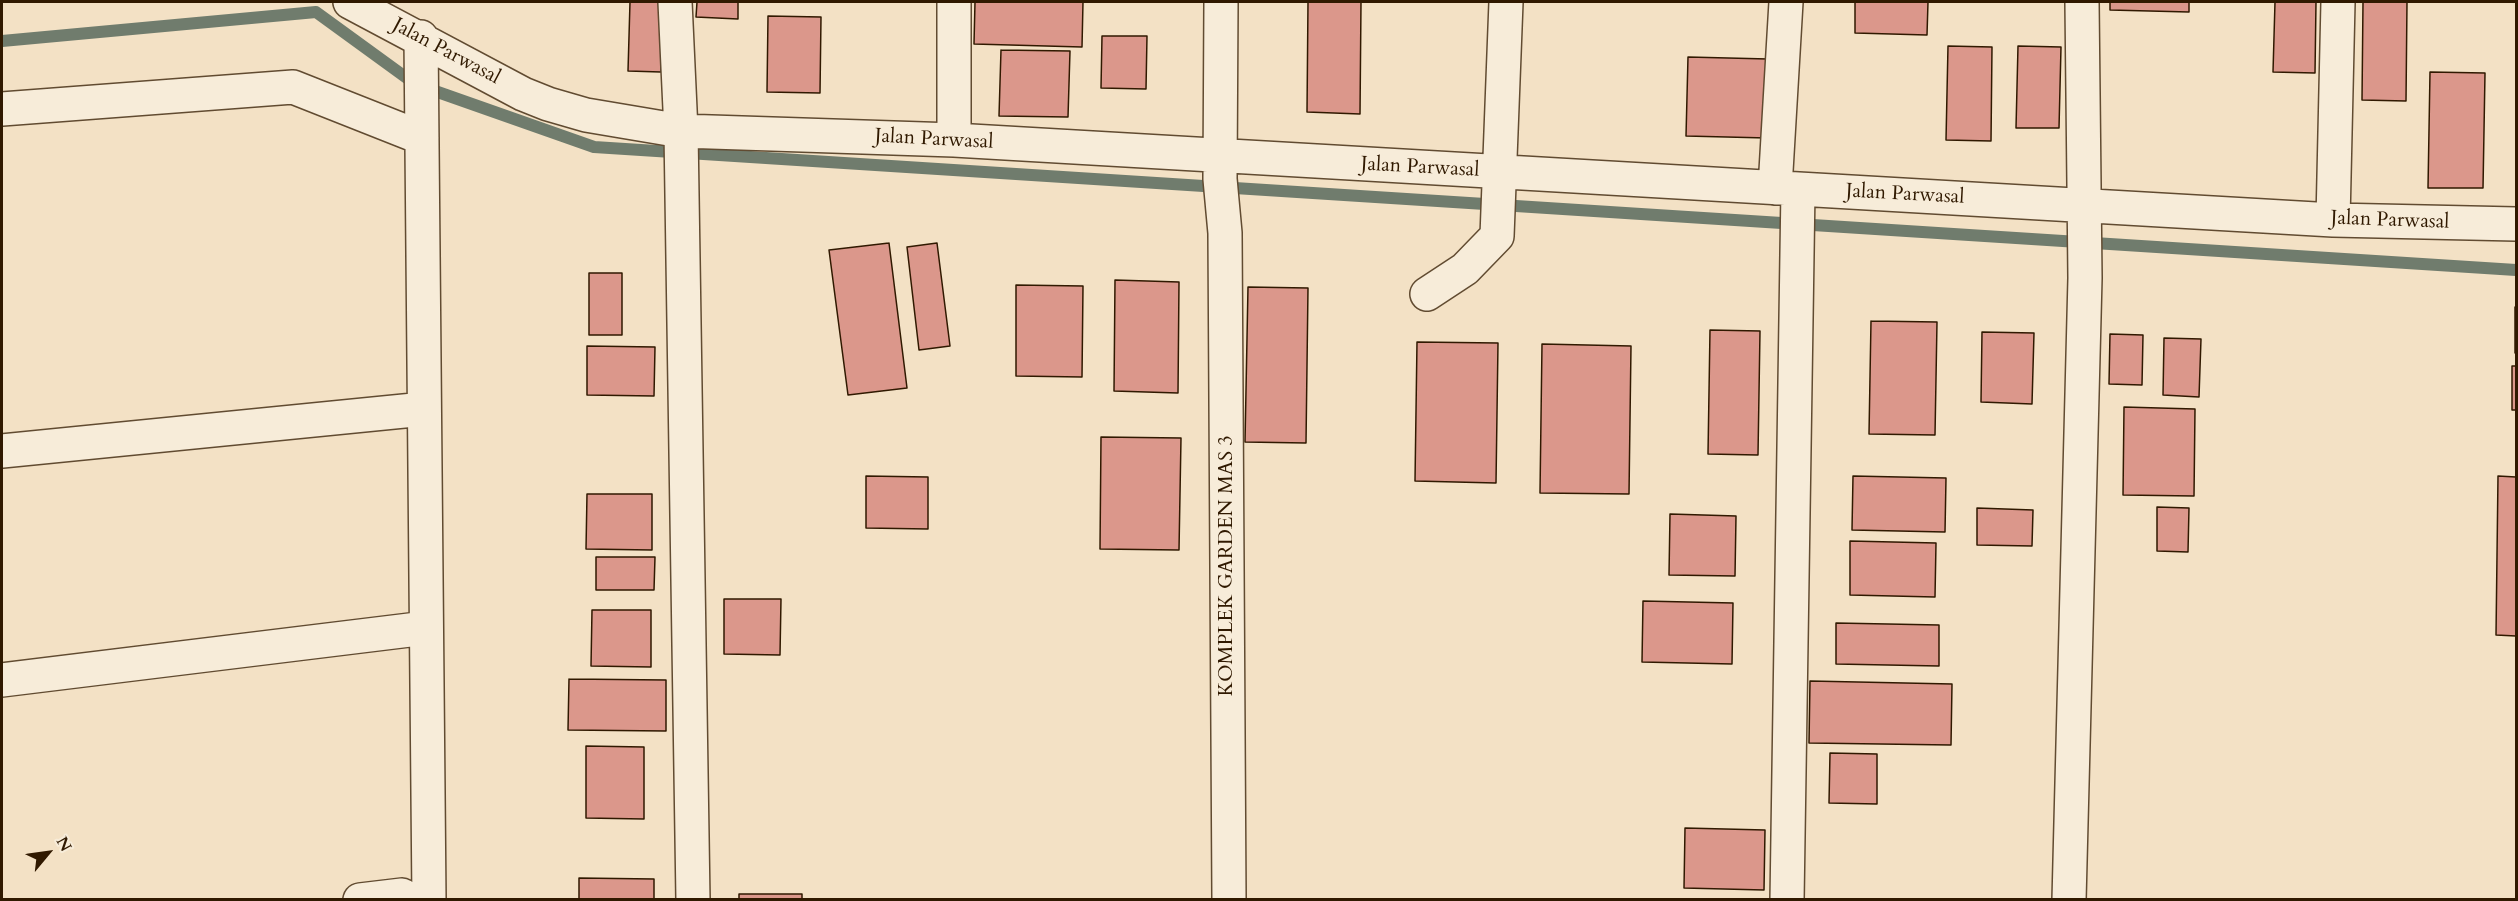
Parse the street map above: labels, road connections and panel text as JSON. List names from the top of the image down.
{
  "streets": {
    "street": ["Jalan Parwasal", "KOMPLEK GARDEN MAS 3"]
  },
  "crossings": [
    ["Jalan Parwasal", "KOMPLEK GARDEN MAS 3"]
  ],
  "north": "top right"
}
